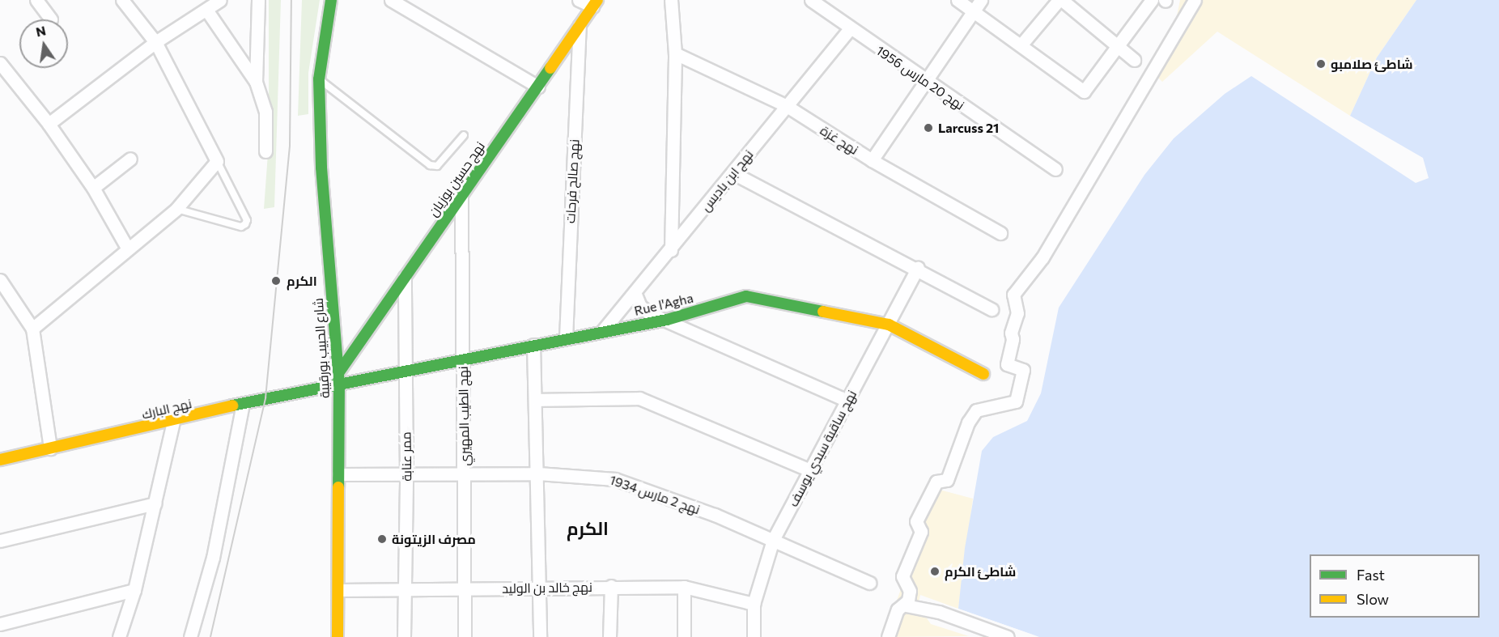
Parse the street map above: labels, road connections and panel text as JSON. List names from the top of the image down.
{
  "streets": {
    "street": [
      "نهج 20 مارس 1956",
      "نهج غزة",
      "نهج حسين بوزيان",
      "نهج ابن باديس",
      "نهج صالح فرحات",
      "Rue l'Agha",
      "شارع الحبيب بورقيبة",
      "نهج البارك",
      "نهج الطيب المهيري",
      "نهج ساقية سيدي يوسف",
      "ممر عنابة",
      "نهج 2 مارس 1934",
      "نهج خالد بن الوليد"
    ]
  },
  "crossings": [
    ["نهج 20 مارس 1956", "نهج ابن باديس"],
    ["نهج غزة", "نهج ابن باديس"],
    ["نهج حسين بوزيان", "نهج صالح فرحات"],
    ["نهج حسين بوزيان", "Rue l'Agha"],
    ["نهج حسين بوزيان", "شارع الحبيب بورقيبة"],
    ["نهج حسين بوزيان", "نهج البارك"],
    ["نهج حسين بوزيان", "نهج الطيب المهيري"],
    ["نهج حسين بوزيان", "ممر عنابة"],
    ["نهج ابن باديس", "Rue l'Agha"],
    ["نهج صالح فرحات", "Rue l'Agha"],
    ["Rue l'Agha", "شارع الحبيب بورقيبة"],
    ["Rue l'Agha", "نهج البارك"],
    ["Rue l'Agha", "نهج الطيب المهيري"],
    ["Rue l'Agha", "نهج ساقية سيدي يوسف"],
    ["Rue l'Agha", "ممر عنابة"],
    ["شارع الحبيب بورقيبة", "نهج البارك"],
    ["شارع الحبيب بورقيبة", "نهج 2 مارس 1934"],
    ["شارع الحبيب بورقيبة", "نهج خالد بن الوليد"],
    ["نهج الطيب المهيري", "نهج 2 مارس 1934"],
    ["نهج الطيب المهيري", "نهج خالد بن الوليد"],
    ["نهج ساقية سيدي يوسف", "نهج 2 مارس 1934"],
    ["نهج ساقية سيدي يوسف", "نهج خالد بن الوليد"],
    ["ممر عنابة", "نهج 2 مارس 1934"],
    ["ممر عنابة", "نهج خالد بن الوليد"]
  ],
  "districts": ["الكرم"],
  "places": [
    "شاطئ صلامبو",
    "Larcuss 21",
    "الكرم",
    "مصرف الزيتونة",
    "شاطئ الکرم"
  ],
  "legend": ["Fast", "Slow"],
  "north": "top"
}
